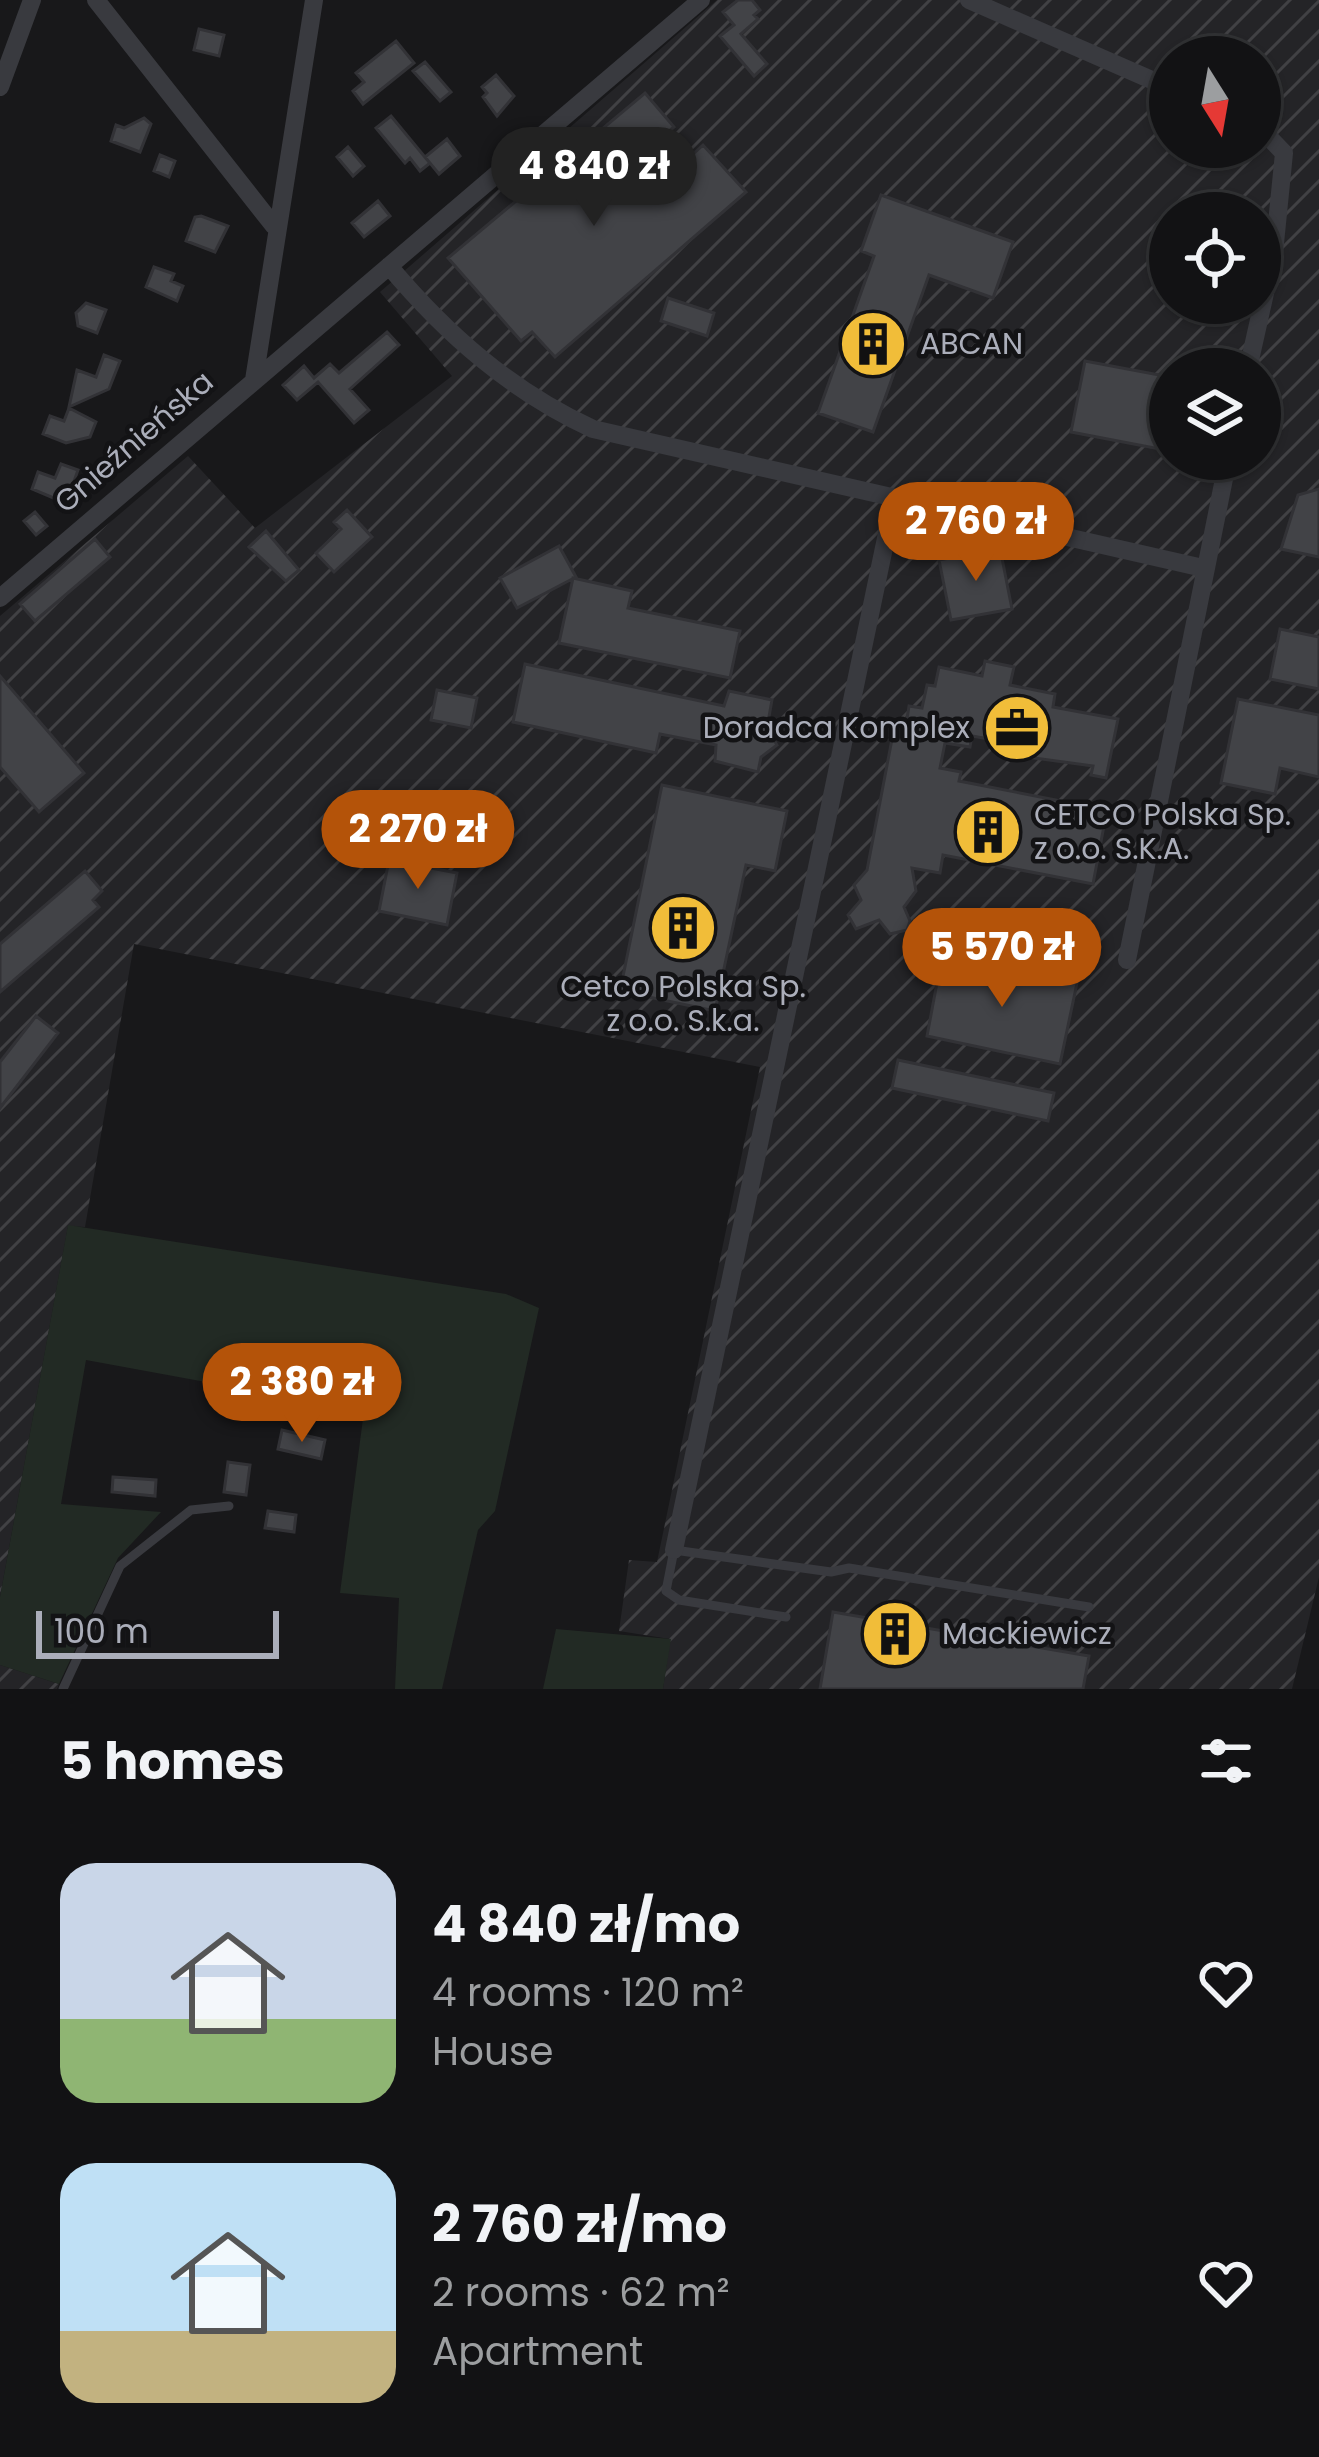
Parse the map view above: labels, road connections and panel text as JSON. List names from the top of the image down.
{
  "streets": {
    "street": ["Gnieźnieńska"]
  },
  "places": {
    "building": [
      "ABCAN",
      "CETCO Polska Sp. z o.o. S.K.A.",
      "Cetco Polska Sp. z o.o. S.k.a.",
      "Mackiewicz"
    ],
    "office": ["Doradca Komplex"]
  },
  "scale_bar": "100 m",
  "north": "bottom",
  "page": {
    "price": [
      "4 840 zł",
      "2 760 zł",
      "2 270 zł",
      "5 570 zł",
      "2 380 zł"
    ],
    "scale": "100 m",
    "heading": "5 homes",
    "list": [
      {
        "name": "4 840 zł/mo",
        "note": "4 rooms · 120 m² · House"
      },
      {
        "name": "2 760 zł/mo",
        "note": "2 rooms · 62 m² · Apartment"
      }
    ]
  }
}
